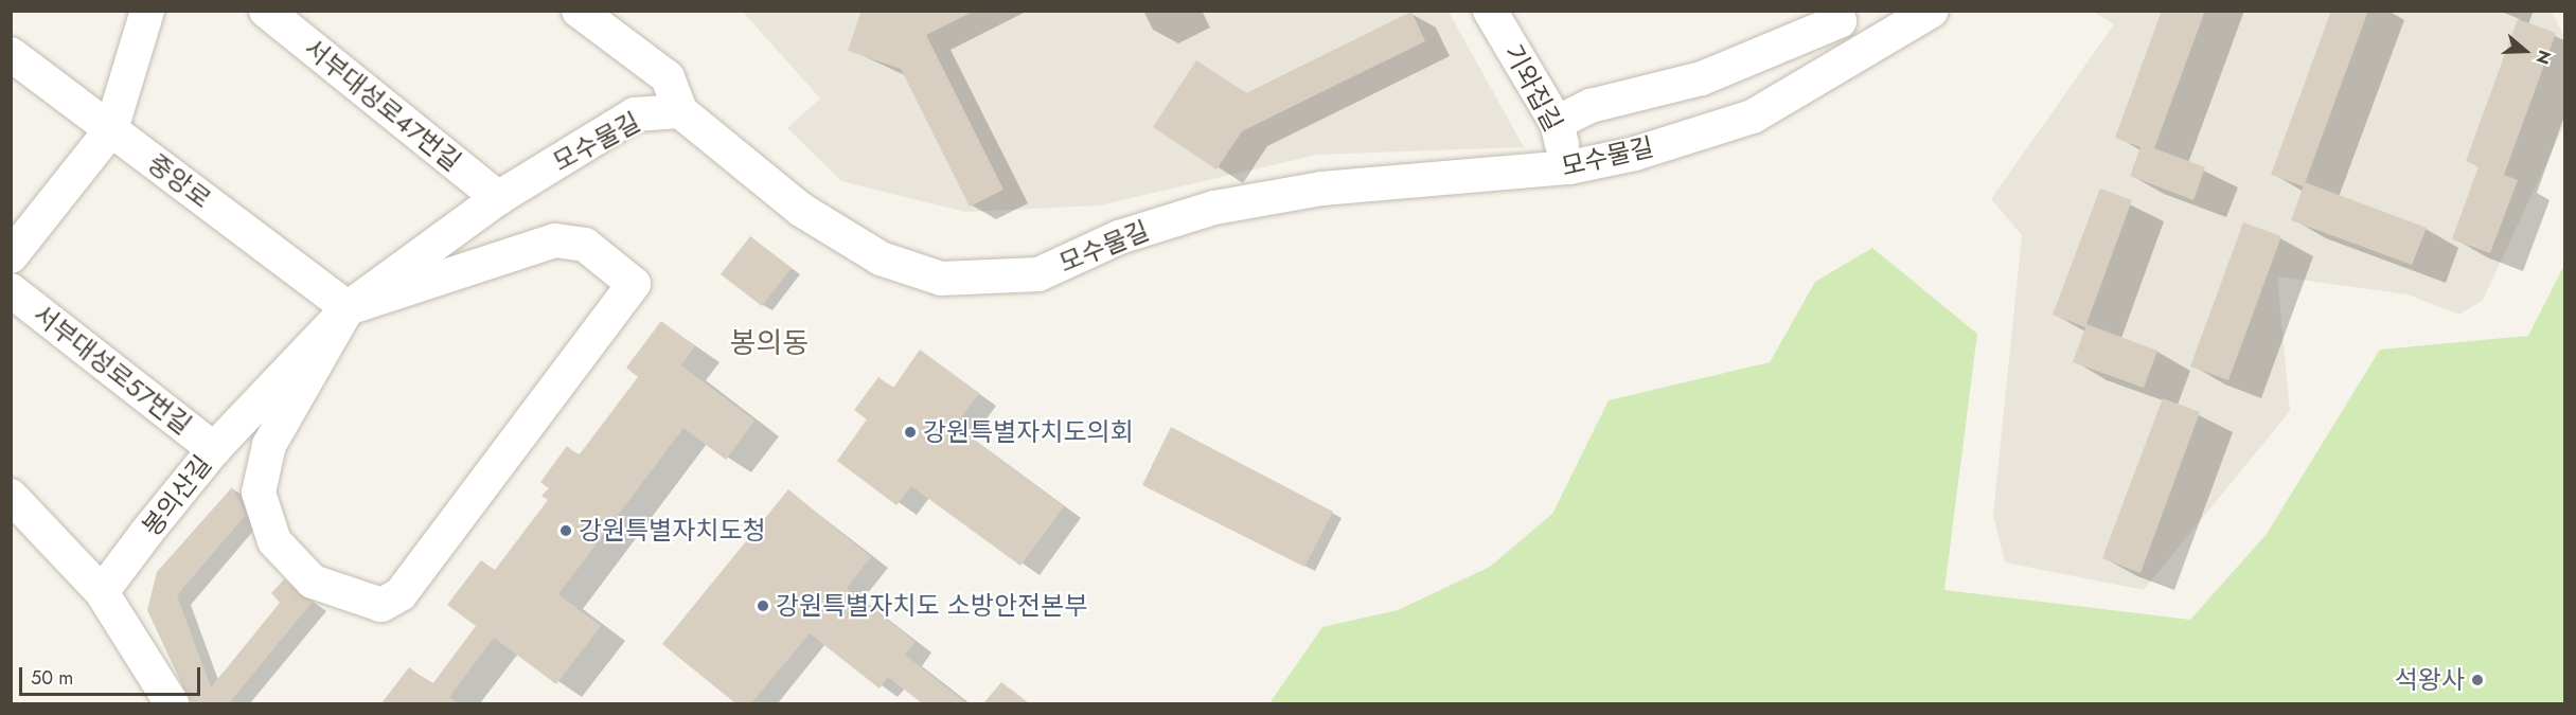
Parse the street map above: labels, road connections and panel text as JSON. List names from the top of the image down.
{
  "streets": {
    "street": [
      "기와집길",
      "서부대성로47번길",
      "모수물길",
      "중앙로",
      "서부대성로57번길",
      "봉의산길"
    ]
  },
  "crossings": [
    ["기와집길", "모수물길"],
    ["서부대성로47번길", "모수물길"],
    ["모수물길", "중앙로"],
    ["모수물길", "봉의산길"],
    ["중앙로", "봉의산길"],
    ["서부대성로57번길", "봉의산길"]
  ],
  "districts": ["봉의동"],
  "places": [
    "강원특별자치도의회",
    "강원특별자치도청",
    "강원특별자치도 소방안전본부",
    "석왕사"
  ],
  "scale_bar": "50 m",
  "north": "right"
}
